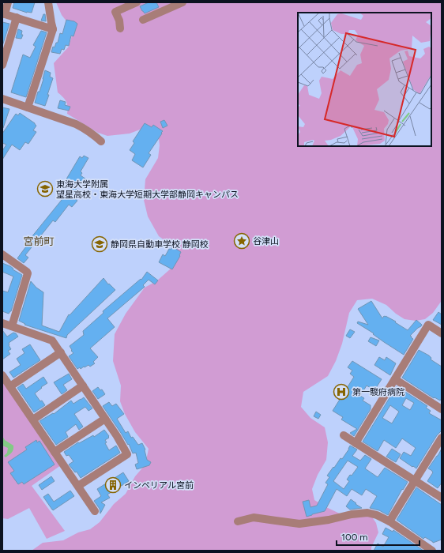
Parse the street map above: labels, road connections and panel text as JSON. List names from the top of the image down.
{
  "districts": ["宮前町"],
  "places": {
    "school or university": ["東海大学附属 望星高校・東海大学短期大学部静岡キャンパス", "静岡県自動車学校 静岡校"],
    "place": ["谷津山"],
    "hospital": ["第一駿府病院"],
    "building": ["インペリアル宮前"]
  },
  "scale_bar": "100 m"
}
